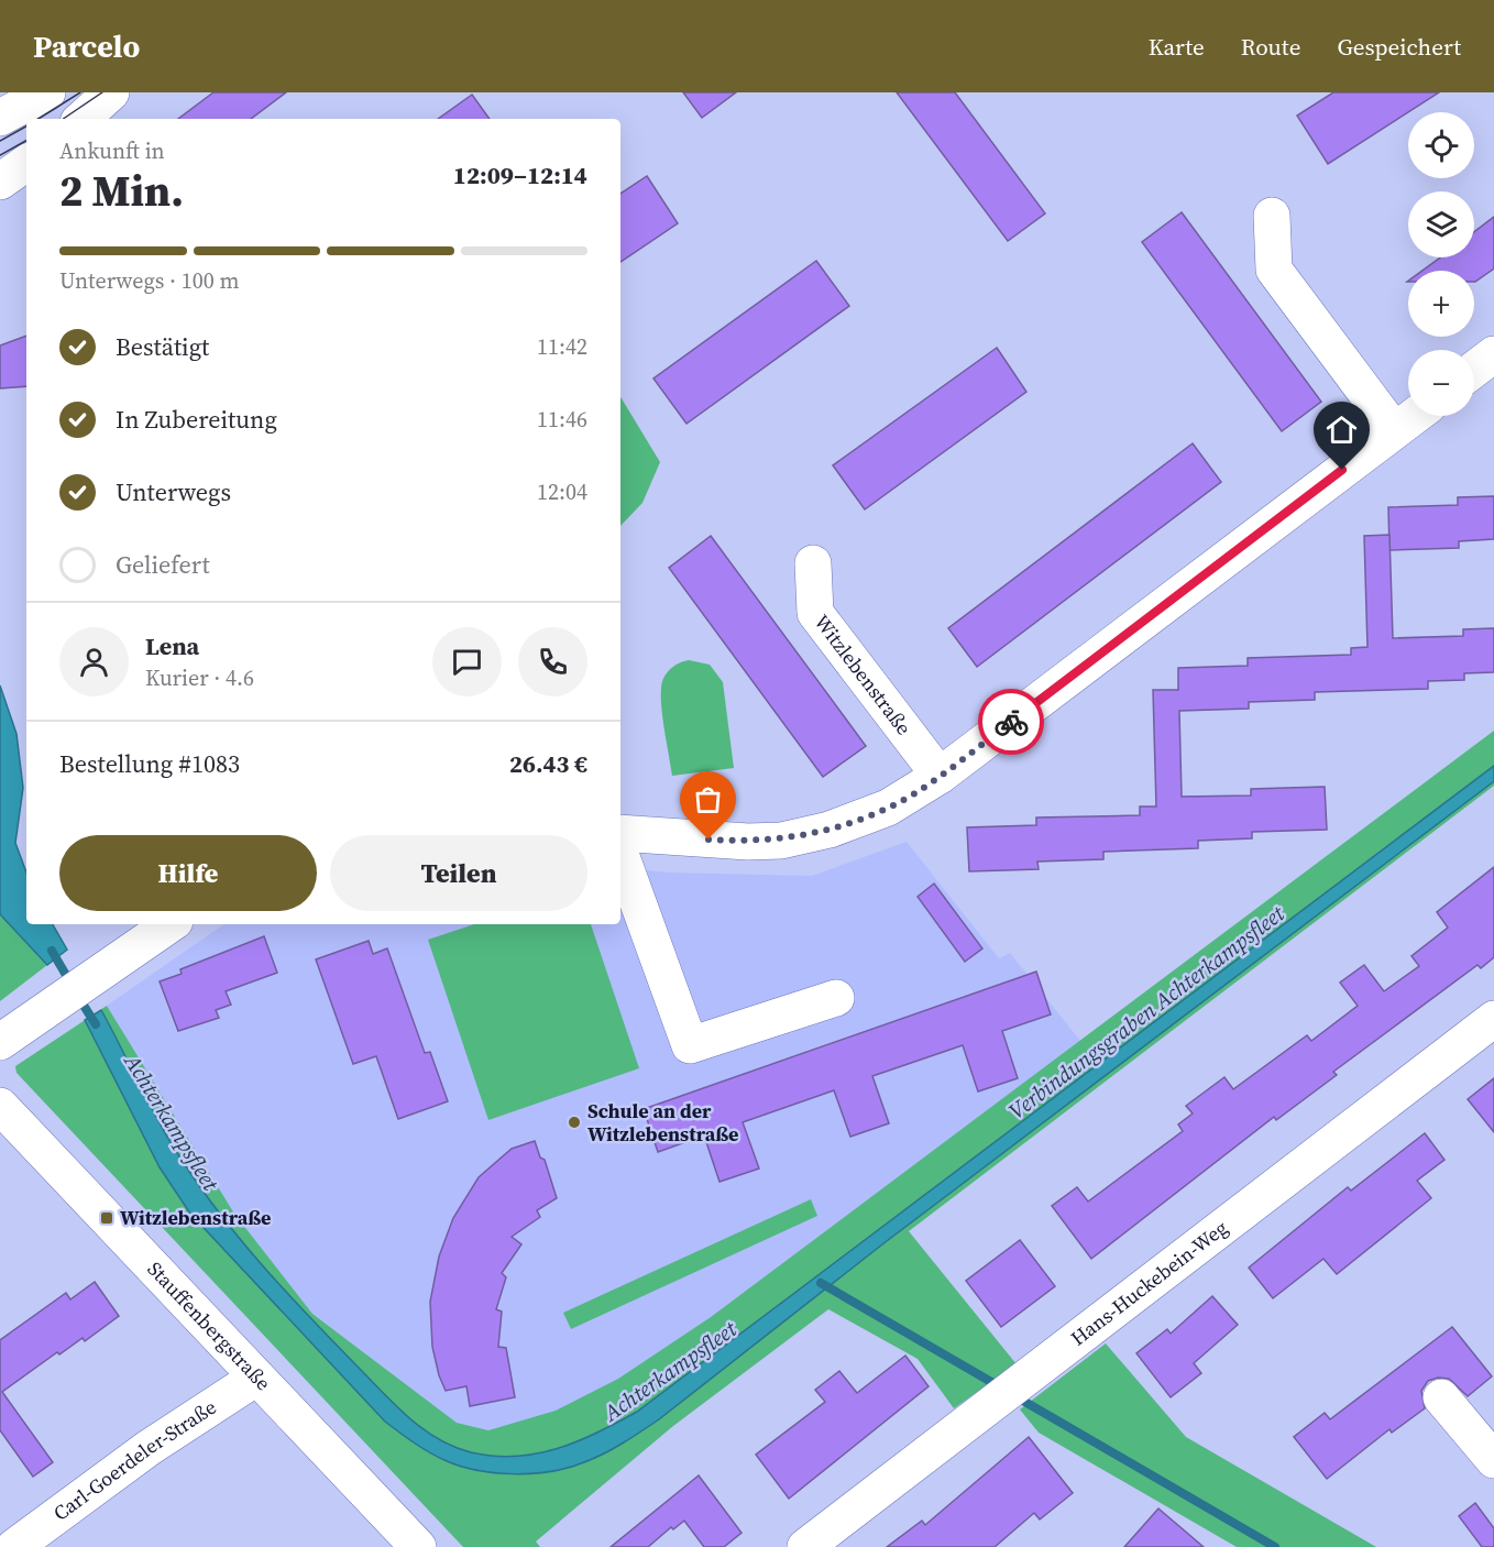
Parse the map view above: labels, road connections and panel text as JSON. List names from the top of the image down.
{
  "streets": {
    "street": [
      "Witzlebenstraße",
      "Hans-Huckebein-Weg",
      "Stauffenbergstraße",
      "Carl-Goerdeler-Straße"
    ]
  },
  "crossings": [
    ["Stauffenbergstraße", "Carl-Goerdeler-Straße"]
  ],
  "water": ["Verbindungsgraben Achterkampsfleet", "Achterkampsfleet"],
  "places": {
    "other": ["Schule an der Witzlebenstraße"],
    "transit": ["Witzlebenstraße"]
  },
  "page": {
    "header": "Parcelo",
    "nav": ["Karte", "Route", "Gespeichert"],
    "map_buttons": ["+", "−"],
    "heading": ["2 Min.", "Ankunft in", "12:09–12:14"],
    "panel": [
      "Lena",
      "Kurier · 4.6",
      "Bestellung #1083",
      "26.43 €"
    ],
    "bar": "Unterwegs · 100 m",
    "list": [
      ["Bestätigt", "11:42"],
      ["In Zubereitung", "11:46"],
      ["Unterwegs", "12:04"],
      "Geliefert"
    ],
    "buttons": ["Hilfe", "Teilen"]
  }
}
